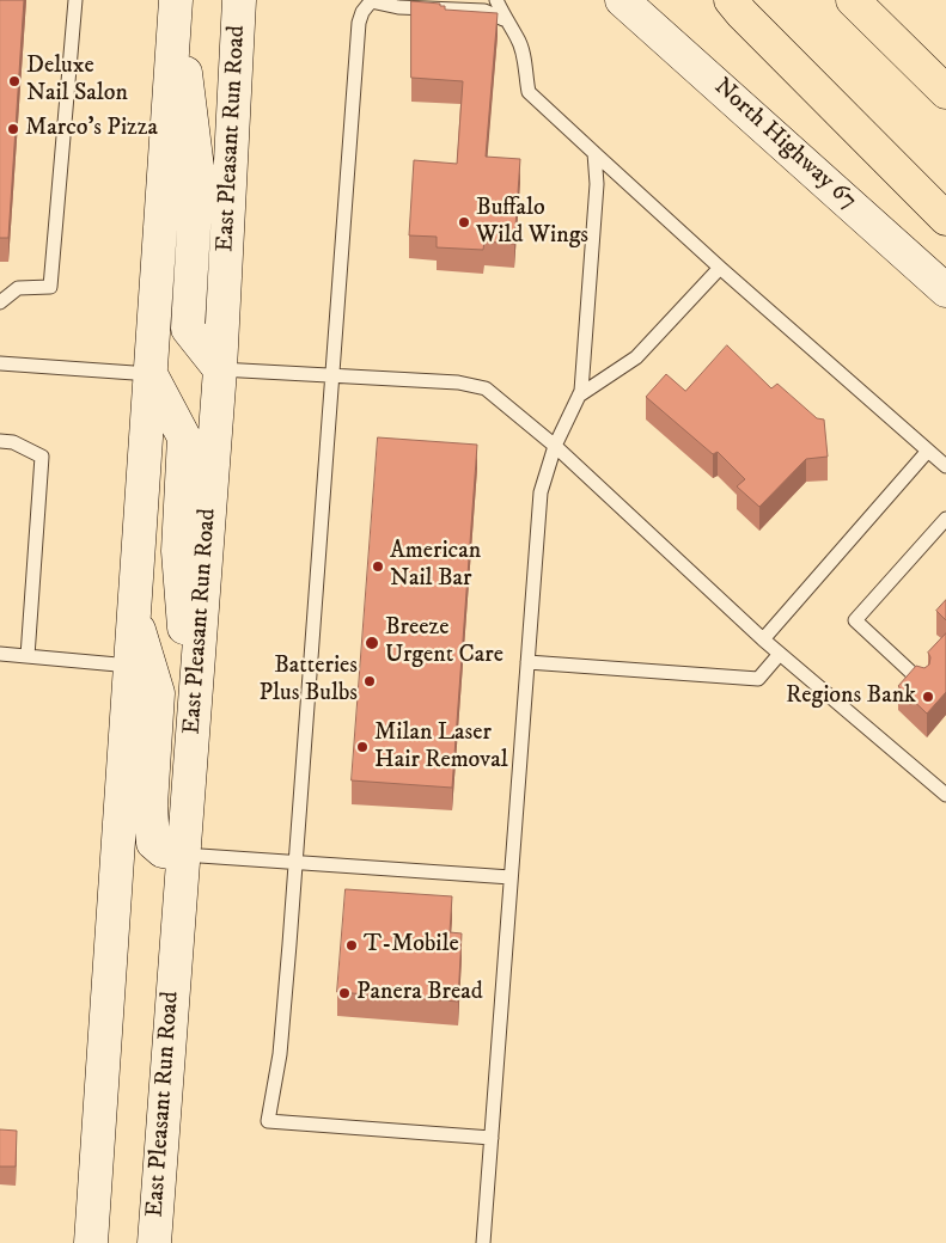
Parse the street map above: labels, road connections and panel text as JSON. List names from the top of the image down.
{
  "streets": {
    "main road": ["East Pleasant Run Road", "North Highway 67"]
  },
  "places": [
    "Deluxe Nail Salon",
    "Marco's Pizza",
    "Buffalo Wild Wings",
    "American Nail Bar",
    "Breeze Urgent Care",
    "Batteries Plus Bulbs",
    "Regions Bank",
    "Milan Laser Hair Removal",
    "T-Mobile",
    "Panera Bread"
  ]
}
